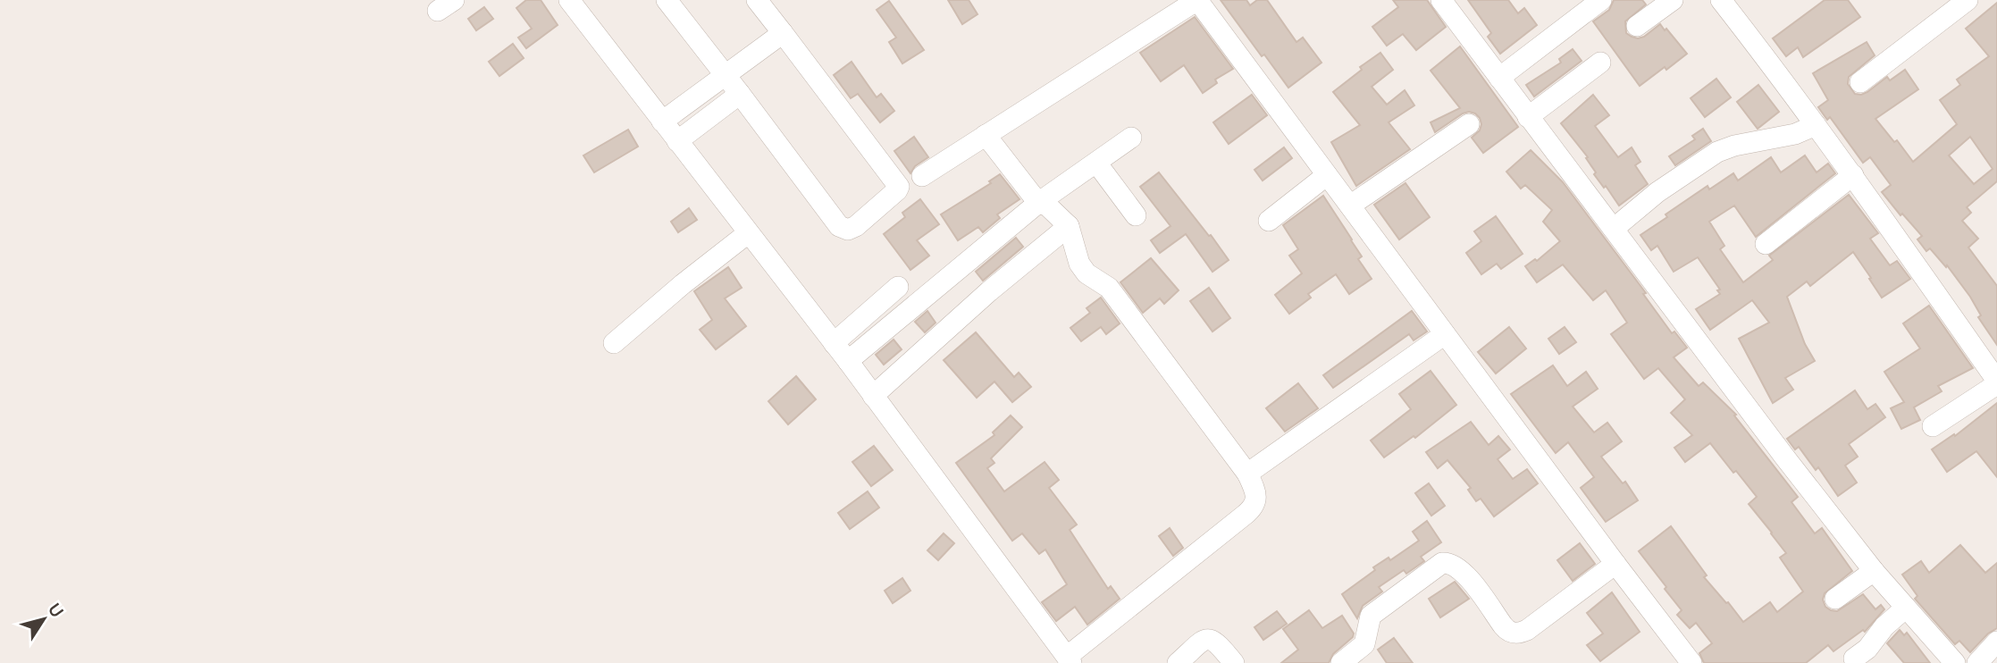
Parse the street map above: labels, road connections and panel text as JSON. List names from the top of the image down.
{
  "north": "top right"
}
